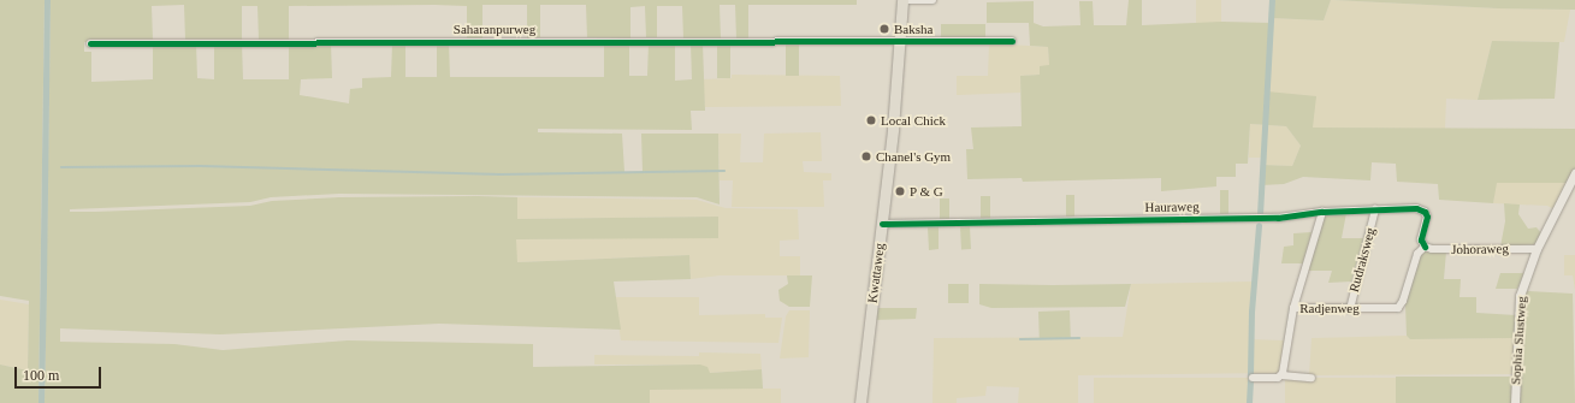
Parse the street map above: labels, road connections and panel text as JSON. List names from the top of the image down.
{
  "streets": {
    "main road": ["Kwattaweg"],
    "street": [
      "Saharanpurweg",
      "Hauraweg",
      "Johoraweg",
      "Rudraksweg",
      "Radjenweg",
      "Sophia Slustweg"
    ]
  },
  "crossings": [
    ["Saharanpurweg", "Kwattaweg"],
    ["Hauraweg", "Johoraweg"],
    ["Hauraweg", "Rudraksweg"],
    ["Hauraweg", "Kwattaweg"],
    ["Hauraweg", "Radjenweg"],
    ["Johoraweg", "Radjenweg"],
    ["Johoraweg", "Sophia Slustweg"],
    ["Rudraksweg", "Radjenweg"]
  ],
  "places": [
    "Baksha",
    "Local Chick",
    "Chanel's Gym",
    "P & G"
  ],
  "scale_bar": "100 m"
}
